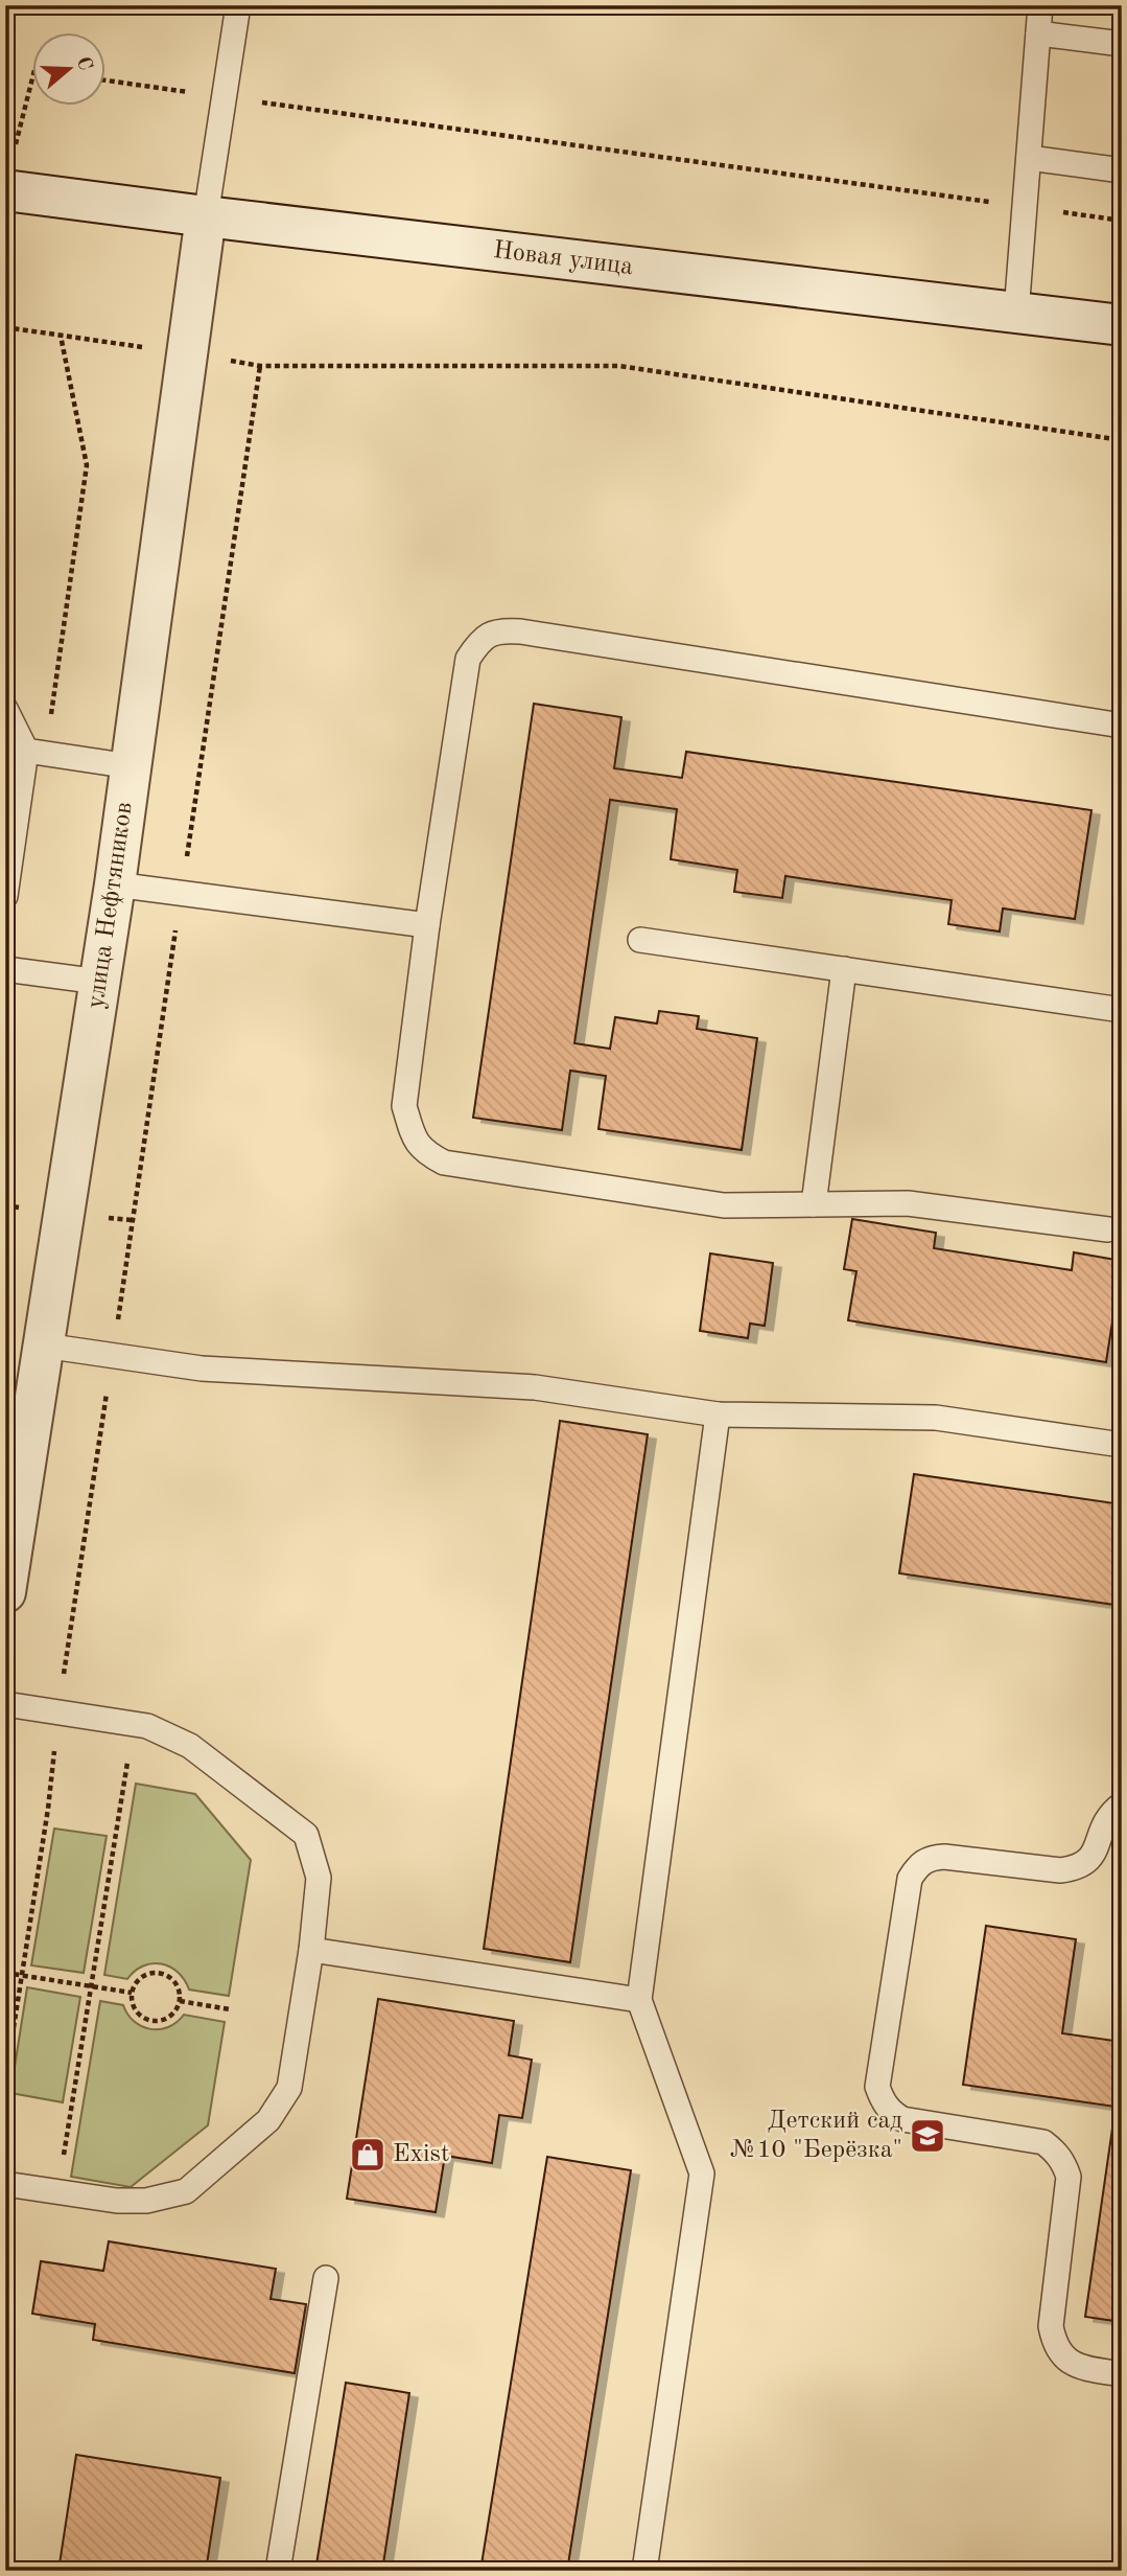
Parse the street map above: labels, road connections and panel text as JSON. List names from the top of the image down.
{
  "streets": {
    "street": ["Новая улица", "улица Нефтяников"]
  },
  "crossings": [
    ["Новая улица", "улица Нефтяников"]
  ],
  "places": {
    "school or university": ["Детский сад №10 \"Берёзка\""],
    "shop": ["Exist"]
  },
  "north": "right"
}
